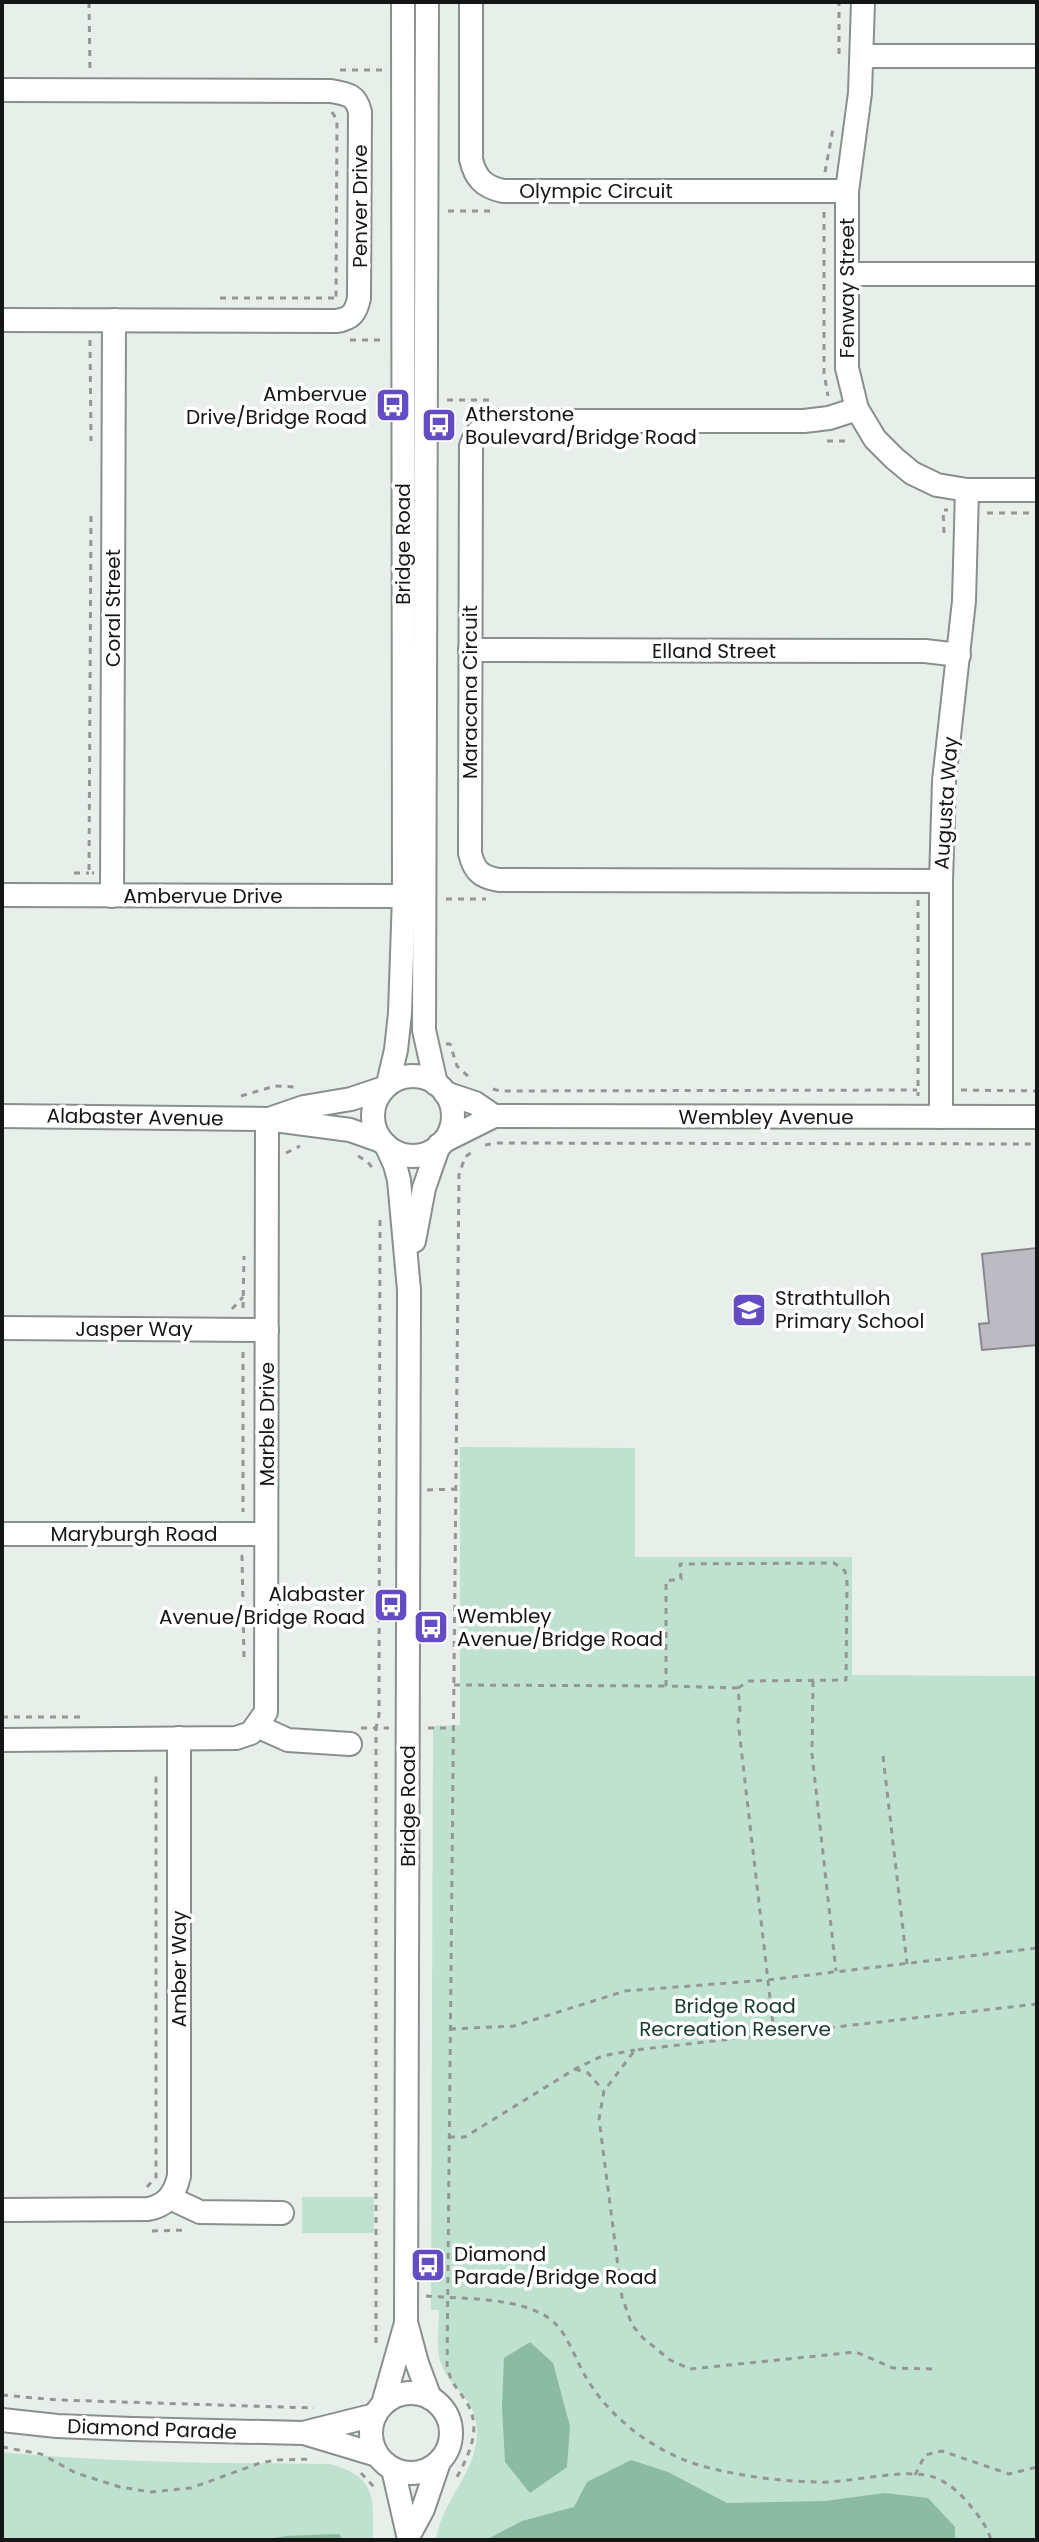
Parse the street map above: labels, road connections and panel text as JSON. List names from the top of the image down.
{
  "streets": {
    "street": [
      "Olympic Circuit",
      "Penver Drive",
      "Fenway Street",
      "Bridge Road",
      "Coral Street",
      "Elland Street",
      "Maracana Circuit",
      "Augusta Way",
      "Ambervue Drive",
      "Alabaster Avenue",
      "Wembley Avenue",
      "Jasper Way",
      "Marble Drive",
      "Maryburgh Road",
      "Amber Way",
      "Diamond Parade"
    ]
  },
  "crossings": [
    ["Olympic Circuit", "Fenway Street"],
    ["Penver Drive", "Coral Street"],
    ["Fenway Street", "Maracana Circuit"],
    ["Fenway Street", "Augusta Way"],
    ["Bridge Road", "Ambervue Drive"],
    ["Bridge Road", "Alabaster Avenue"],
    ["Bridge Road", "Wembley Avenue"],
    ["Bridge Road", "Diamond Parade"],
    ["Coral Street", "Ambervue Drive"],
    ["Elland Street", "Maracana Circuit"],
    ["Elland Street", "Augusta Way"],
    ["Maracana Circuit", "Augusta Way"],
    ["Augusta Way", "Wembley Avenue"],
    ["Alabaster Avenue", "Wembley Avenue"],
    ["Alabaster Avenue", "Marble Drive"],
    ["Jasper Way", "Marble Drive"],
    ["Marble Drive", "Maryburgh Road"]
  ],
  "parks": ["Bridge Road Recreation Reserve"],
  "places": {
    "bus stop": [
      "Ambervue Drive/Bridge Road",
      "Atherstone Boulevard/Bridge Road",
      "Alabaster Avenue/Bridge Road",
      "Wembley Avenue/Bridge Road",
      "Diamond Parade/Bridge Road"
    ],
    "school or university": ["Strathtulloh Primary School"]
  }
}
